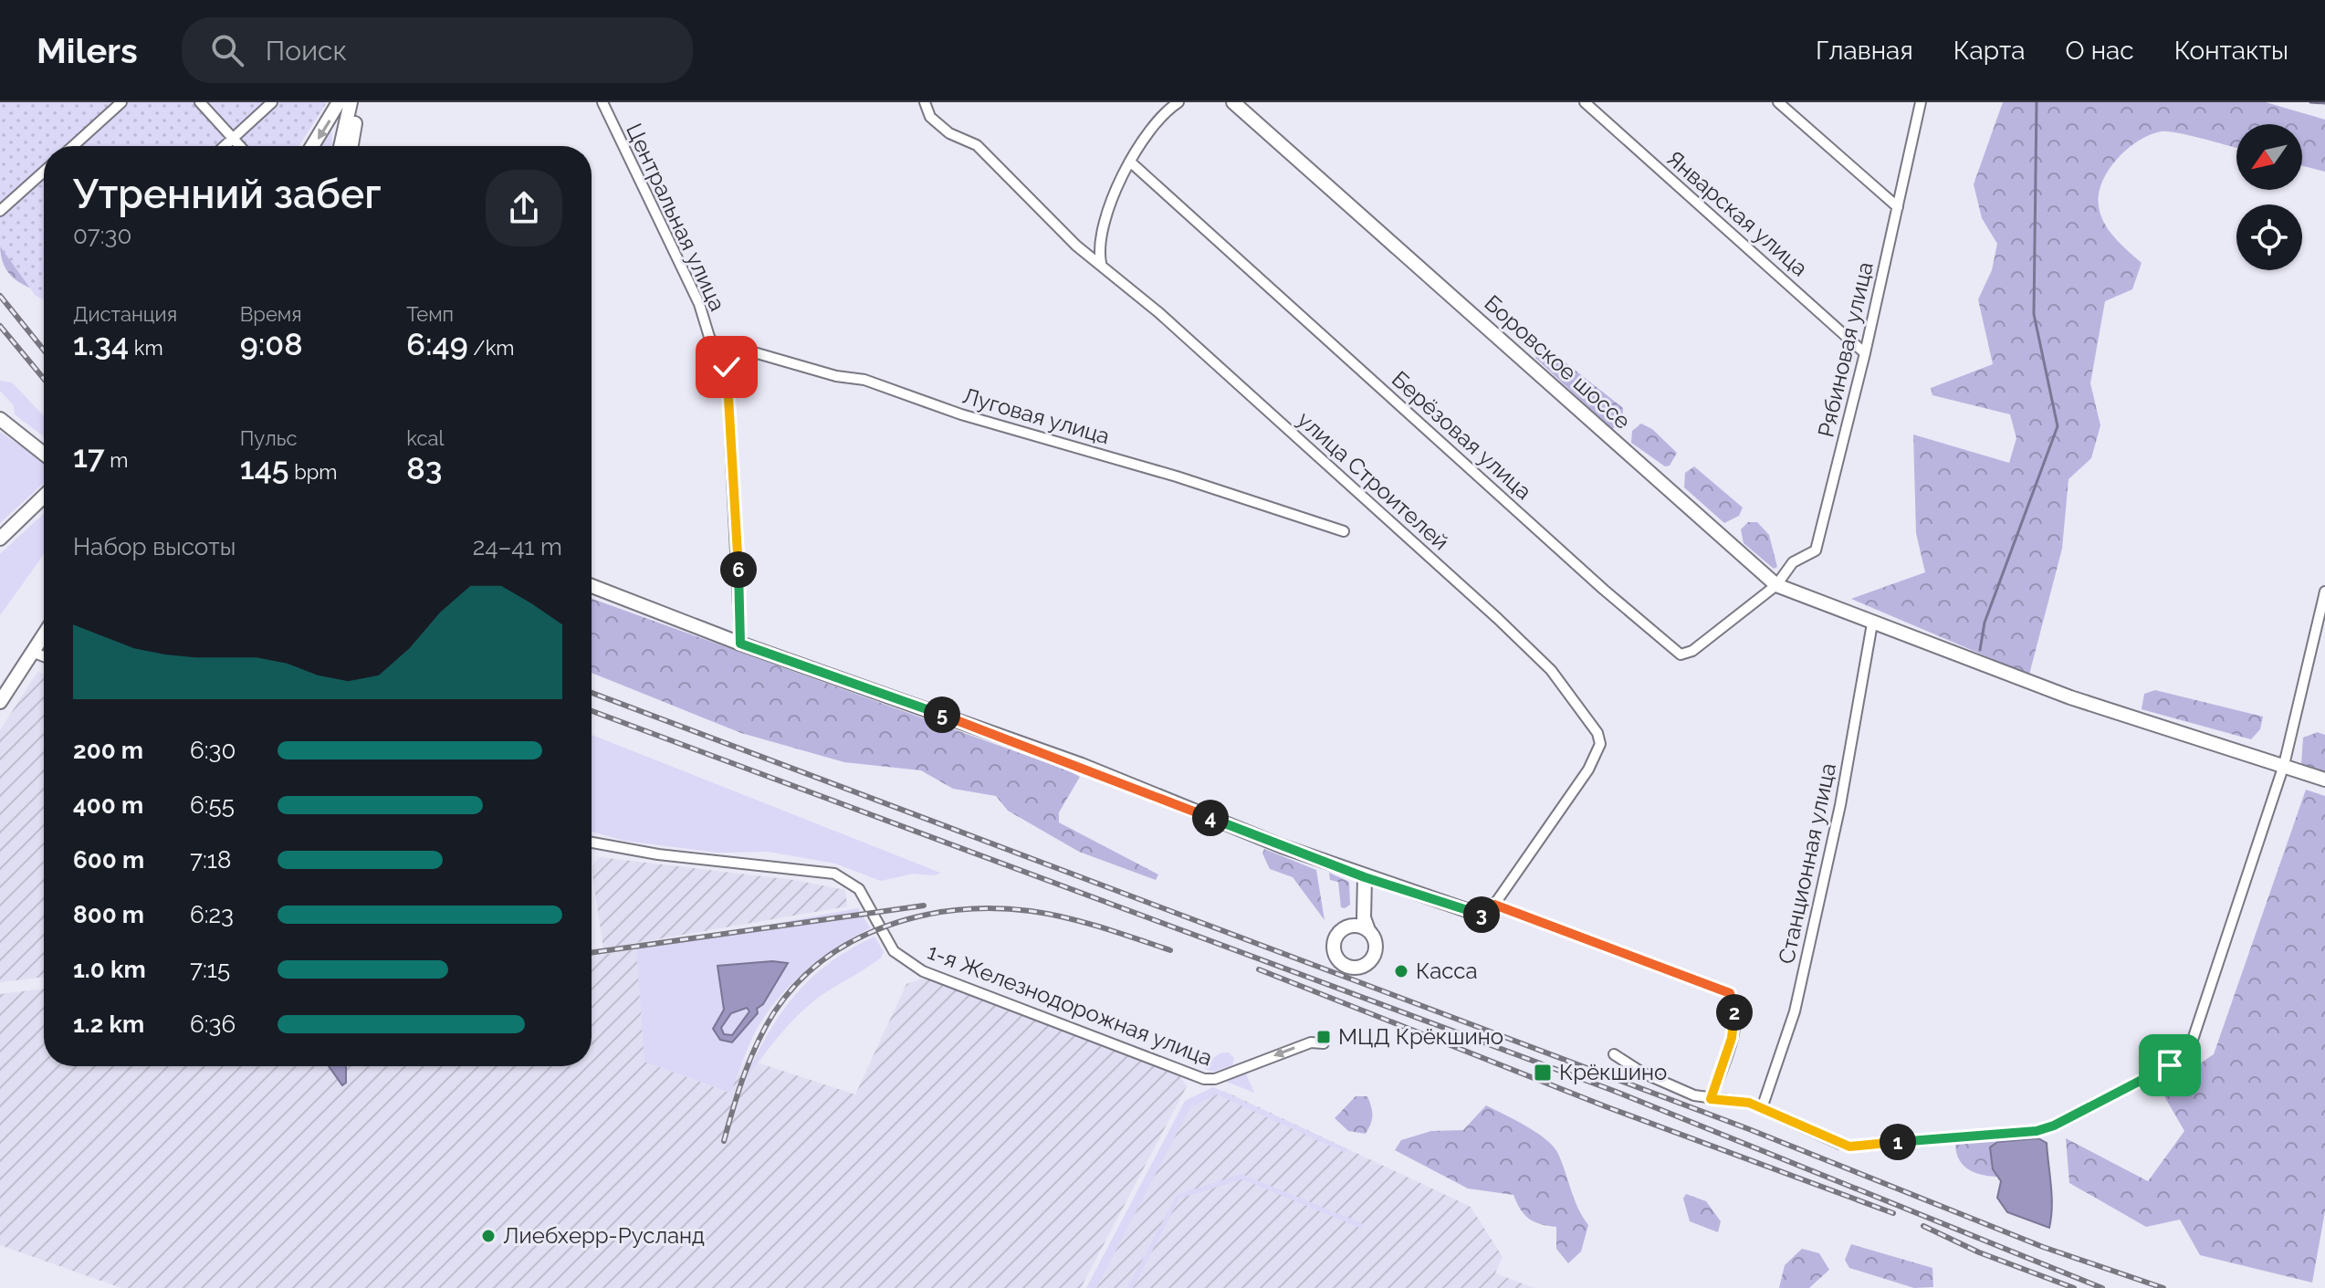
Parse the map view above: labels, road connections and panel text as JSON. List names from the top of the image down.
{
  "streets": {
    "main road": ["Боровское шоссе"],
    "street": [
      "Январская улица",
      "Центральная улица",
      "Рябиновая улица",
      "Луговая улица",
      "Берёзовая улица",
      "улица Строителей",
      "Станционная улица",
      "1-я Железнодорожная улица"
    ]
  },
  "crossings": [
    ["Январская улица", "Рябиновая улица"],
    ["Центральная улица", "Луговая улица"],
    ["Рябиновая улица", "Боровское шоссе"],
    ["Рябиновая улица", "Берёзовая улица"],
    ["Боровское шоссе", "Берёзовая улица"],
    ["Боровское шоссе", "Станционная улица"]
  ],
  "one_way": ["1-я Железнодорожная улица"],
  "places": {
    "other": ["Касса", "Лиебхерр-Русланд"],
    "transit": ["МЦД Крёкшино", "Крёкшино"]
  },
  "north": "bottom left",
  "page": {
    "header": "Milers",
    "search": "Поиск",
    "nav": [
      "Главная",
      "Карта",
      "О нас",
      "Контакты"
    ],
    "heading": ["Утренний забег", "07:30"],
    "stats": [
      ["Дистанция", "1.34 km"],
      ["Время", "9:08"],
      ["Темп", "6:49 /km"],
      ["17 m"],
      ["Пульс", "145 bpm"],
      ["kcal", "83"]
    ],
    "chart": ["Набор высоты", "24–41 m"],
    "pins": [
      "6",
      "5",
      "4",
      "3",
      "2",
      "1"
    ],
    "list": [
      {
        "name": "200 m",
        "note": "6:30"
      },
      {
        "name": "400 m",
        "note": "6:55"
      },
      {
        "name": "600 m",
        "note": "7:18"
      },
      {
        "name": "800 m",
        "note": "6:23"
      },
      {
        "name": "1.0 km",
        "note": "7:15"
      },
      {
        "name": "1.2 km",
        "note": "6:36"
      }
    ]
  }
}
